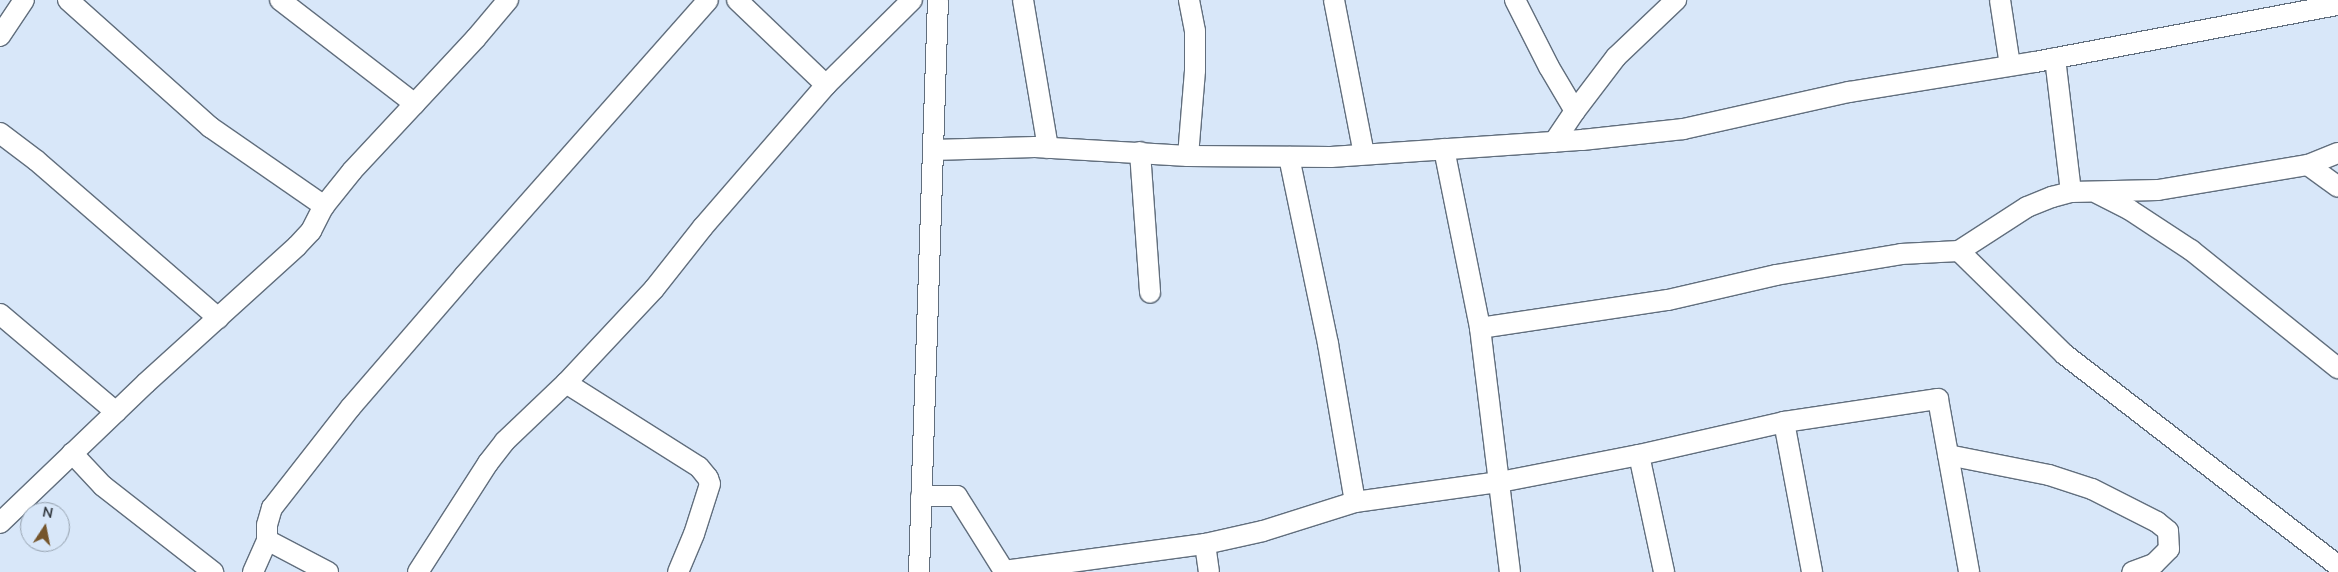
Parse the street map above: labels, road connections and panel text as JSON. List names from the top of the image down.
{
  "north": "top"
}
